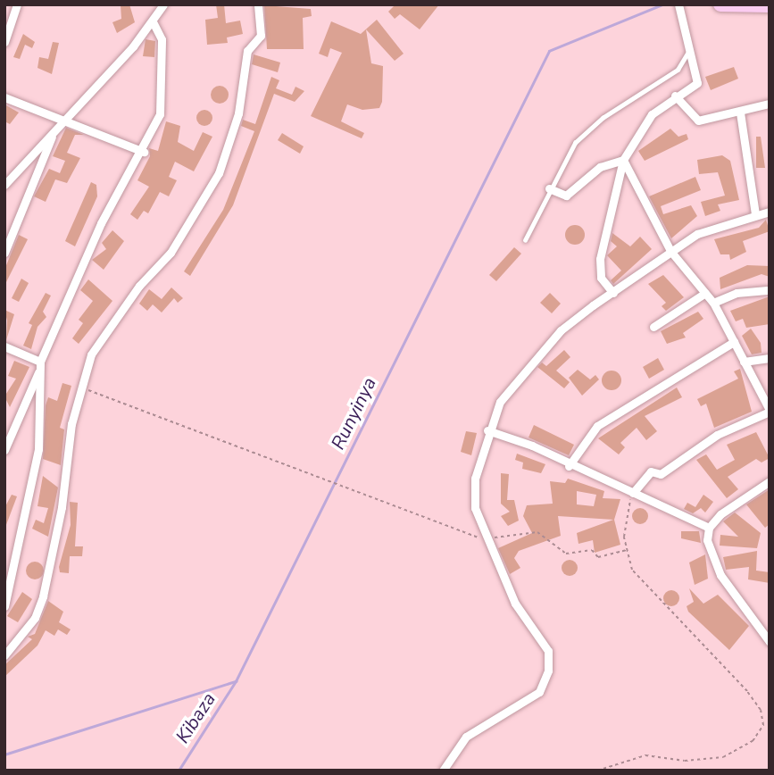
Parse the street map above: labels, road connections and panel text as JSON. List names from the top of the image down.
{
  "water": ["Runyinya", "Kibaza"]
}
